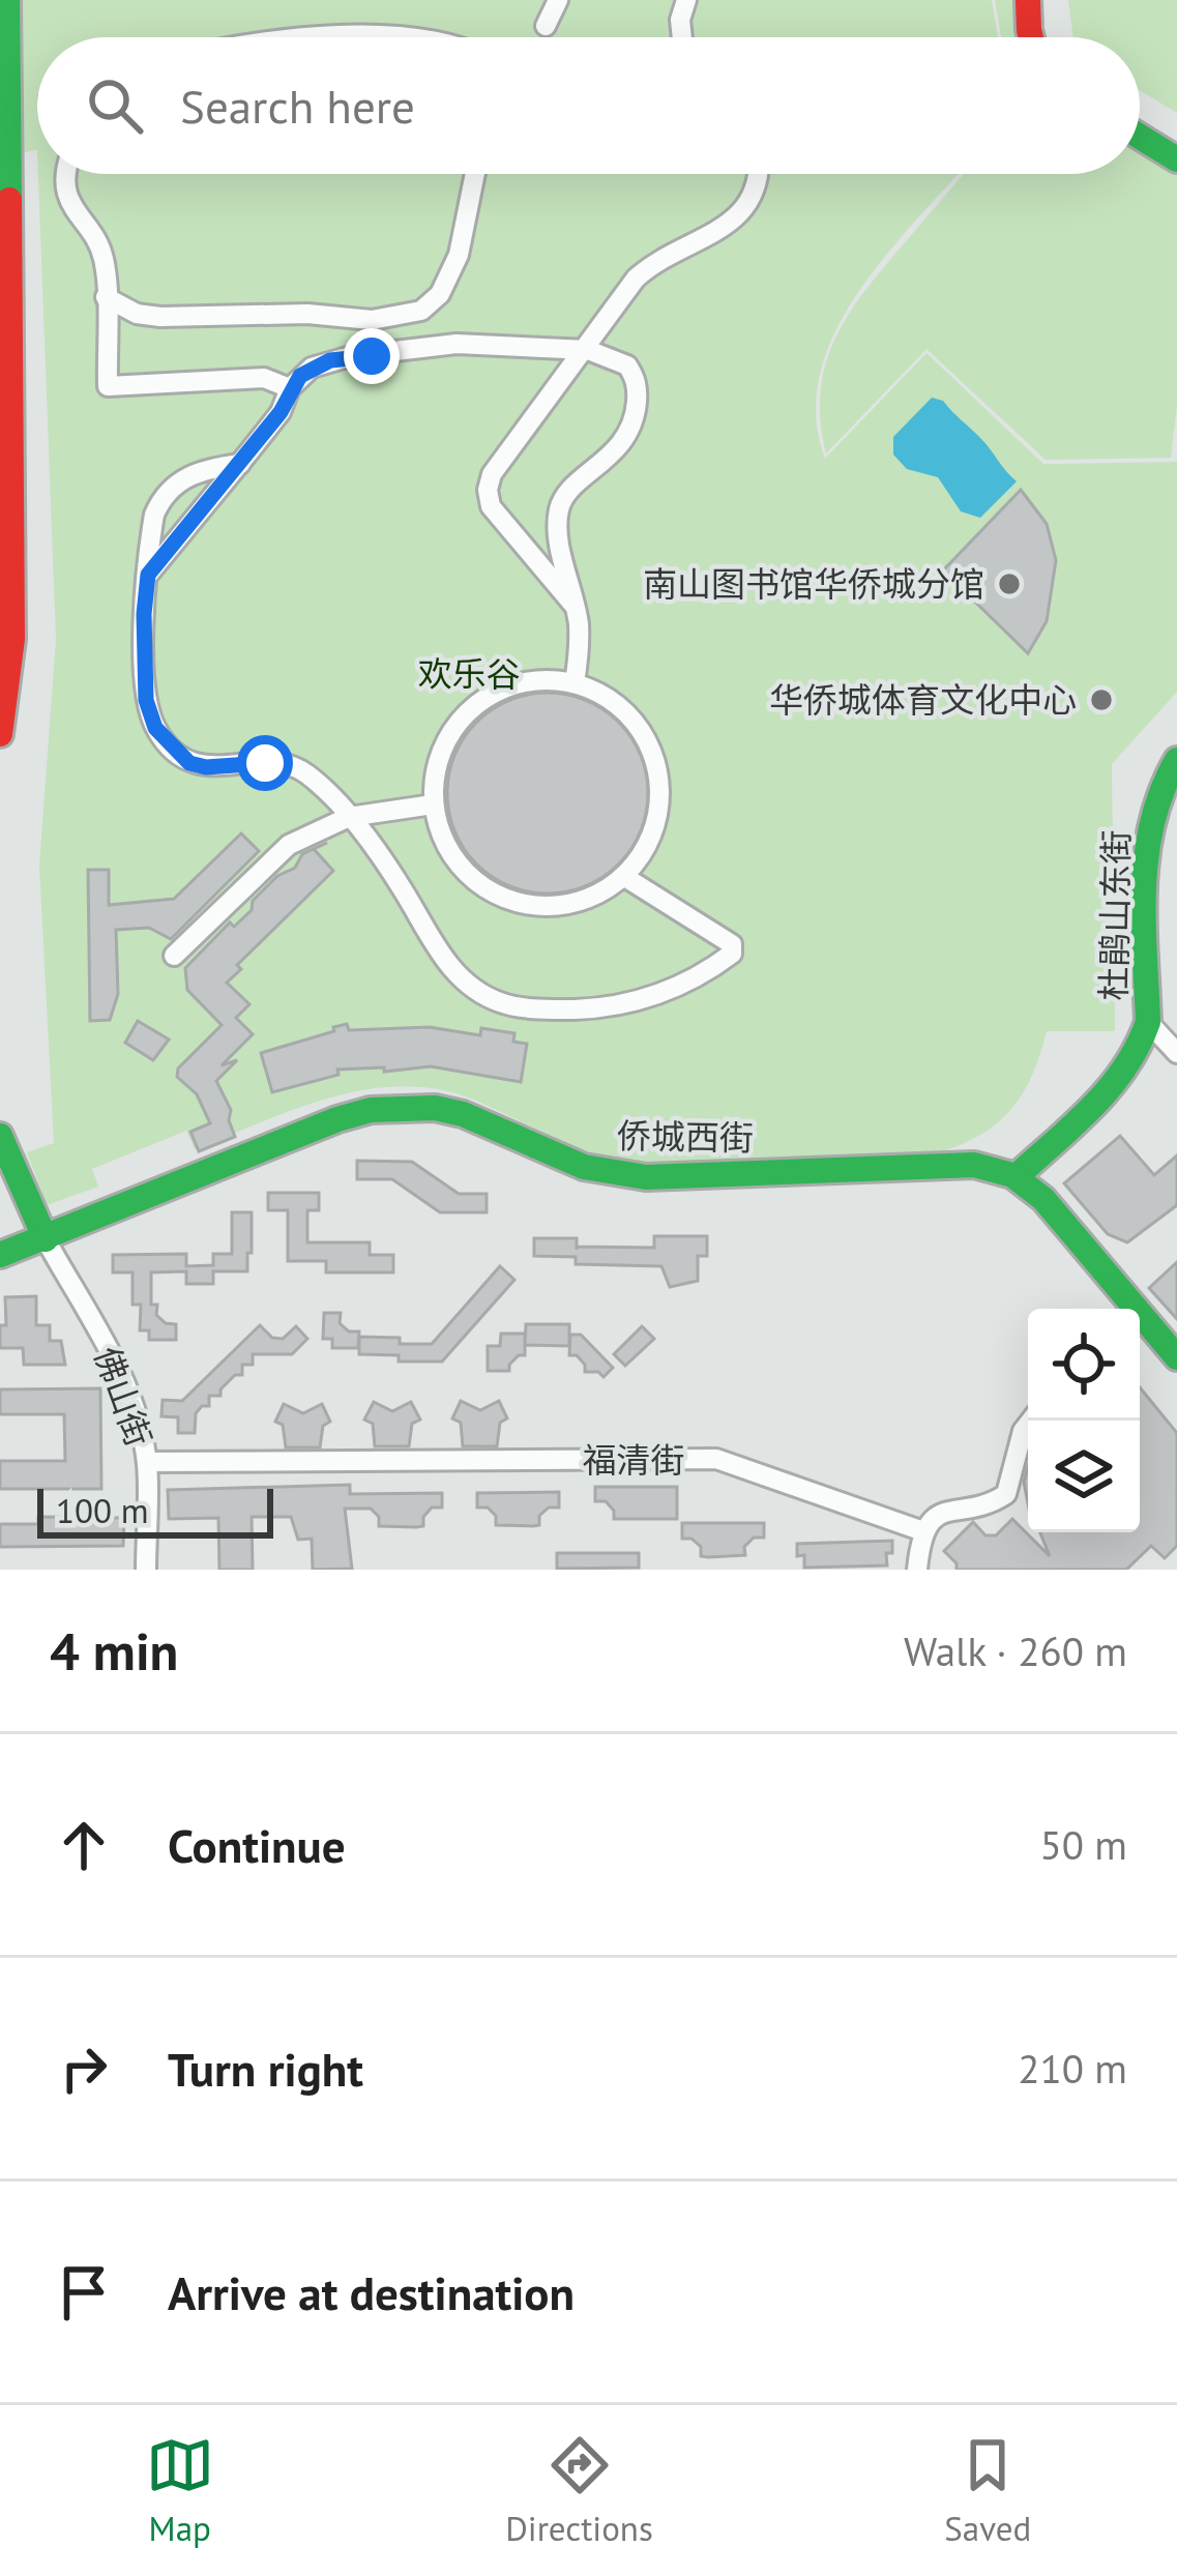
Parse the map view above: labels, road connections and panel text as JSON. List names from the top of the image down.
{
  "streets": {
    "street": [
      "杜鹃山东街",
      "侨城西街",
      "佛山街",
      "福清街"
    ]
  },
  "crossings": [
    ["杜鹃山东街", "侨城西街"],
    ["侨城西街", "佛山街"],
    ["佛山街", "福清街"]
  ],
  "parks": ["欢乐谷"],
  "places": ["南山图书馆华侨城分馆", "华侨城体育文化中心"],
  "scale_bar": "100 m",
  "page": {
    "search": "Search here",
    "scale": "100 m",
    "heading": ["4 min", "Walk · 260 m"],
    "list": [
      ["Continue", "50 m"],
      ["Turn right", "210 m"],
      "Arrive at destination"
    ],
    "nav": ["Map", "Directions", "Saved"]
  }
}
